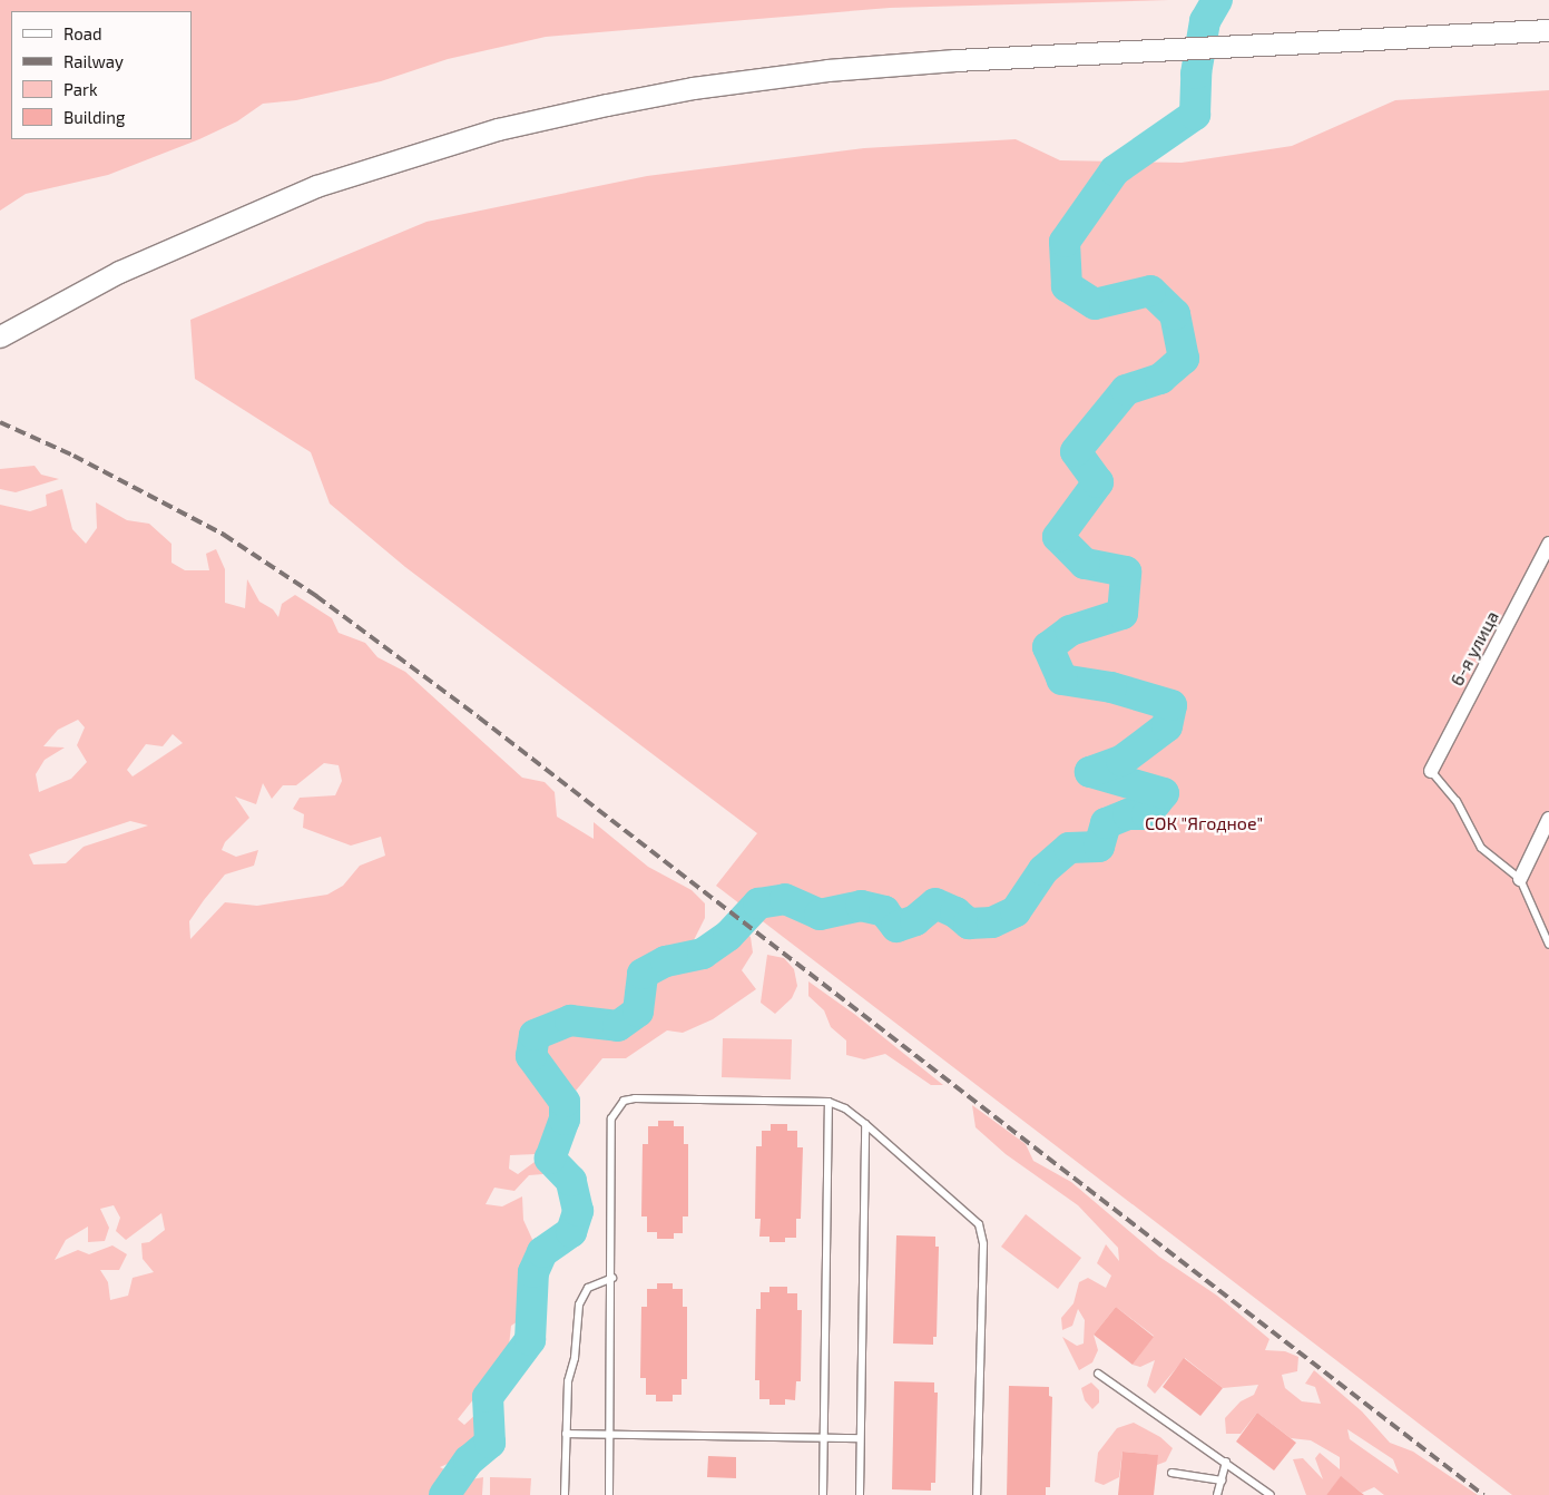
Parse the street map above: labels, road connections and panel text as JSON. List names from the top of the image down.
{
  "streets": {
    "street": ["6-я улица"]
  },
  "parks": ["СОК \"Ягодное\""],
  "legend": [
    "Road",
    "Railway",
    "Park",
    "Building"
  ]
}
